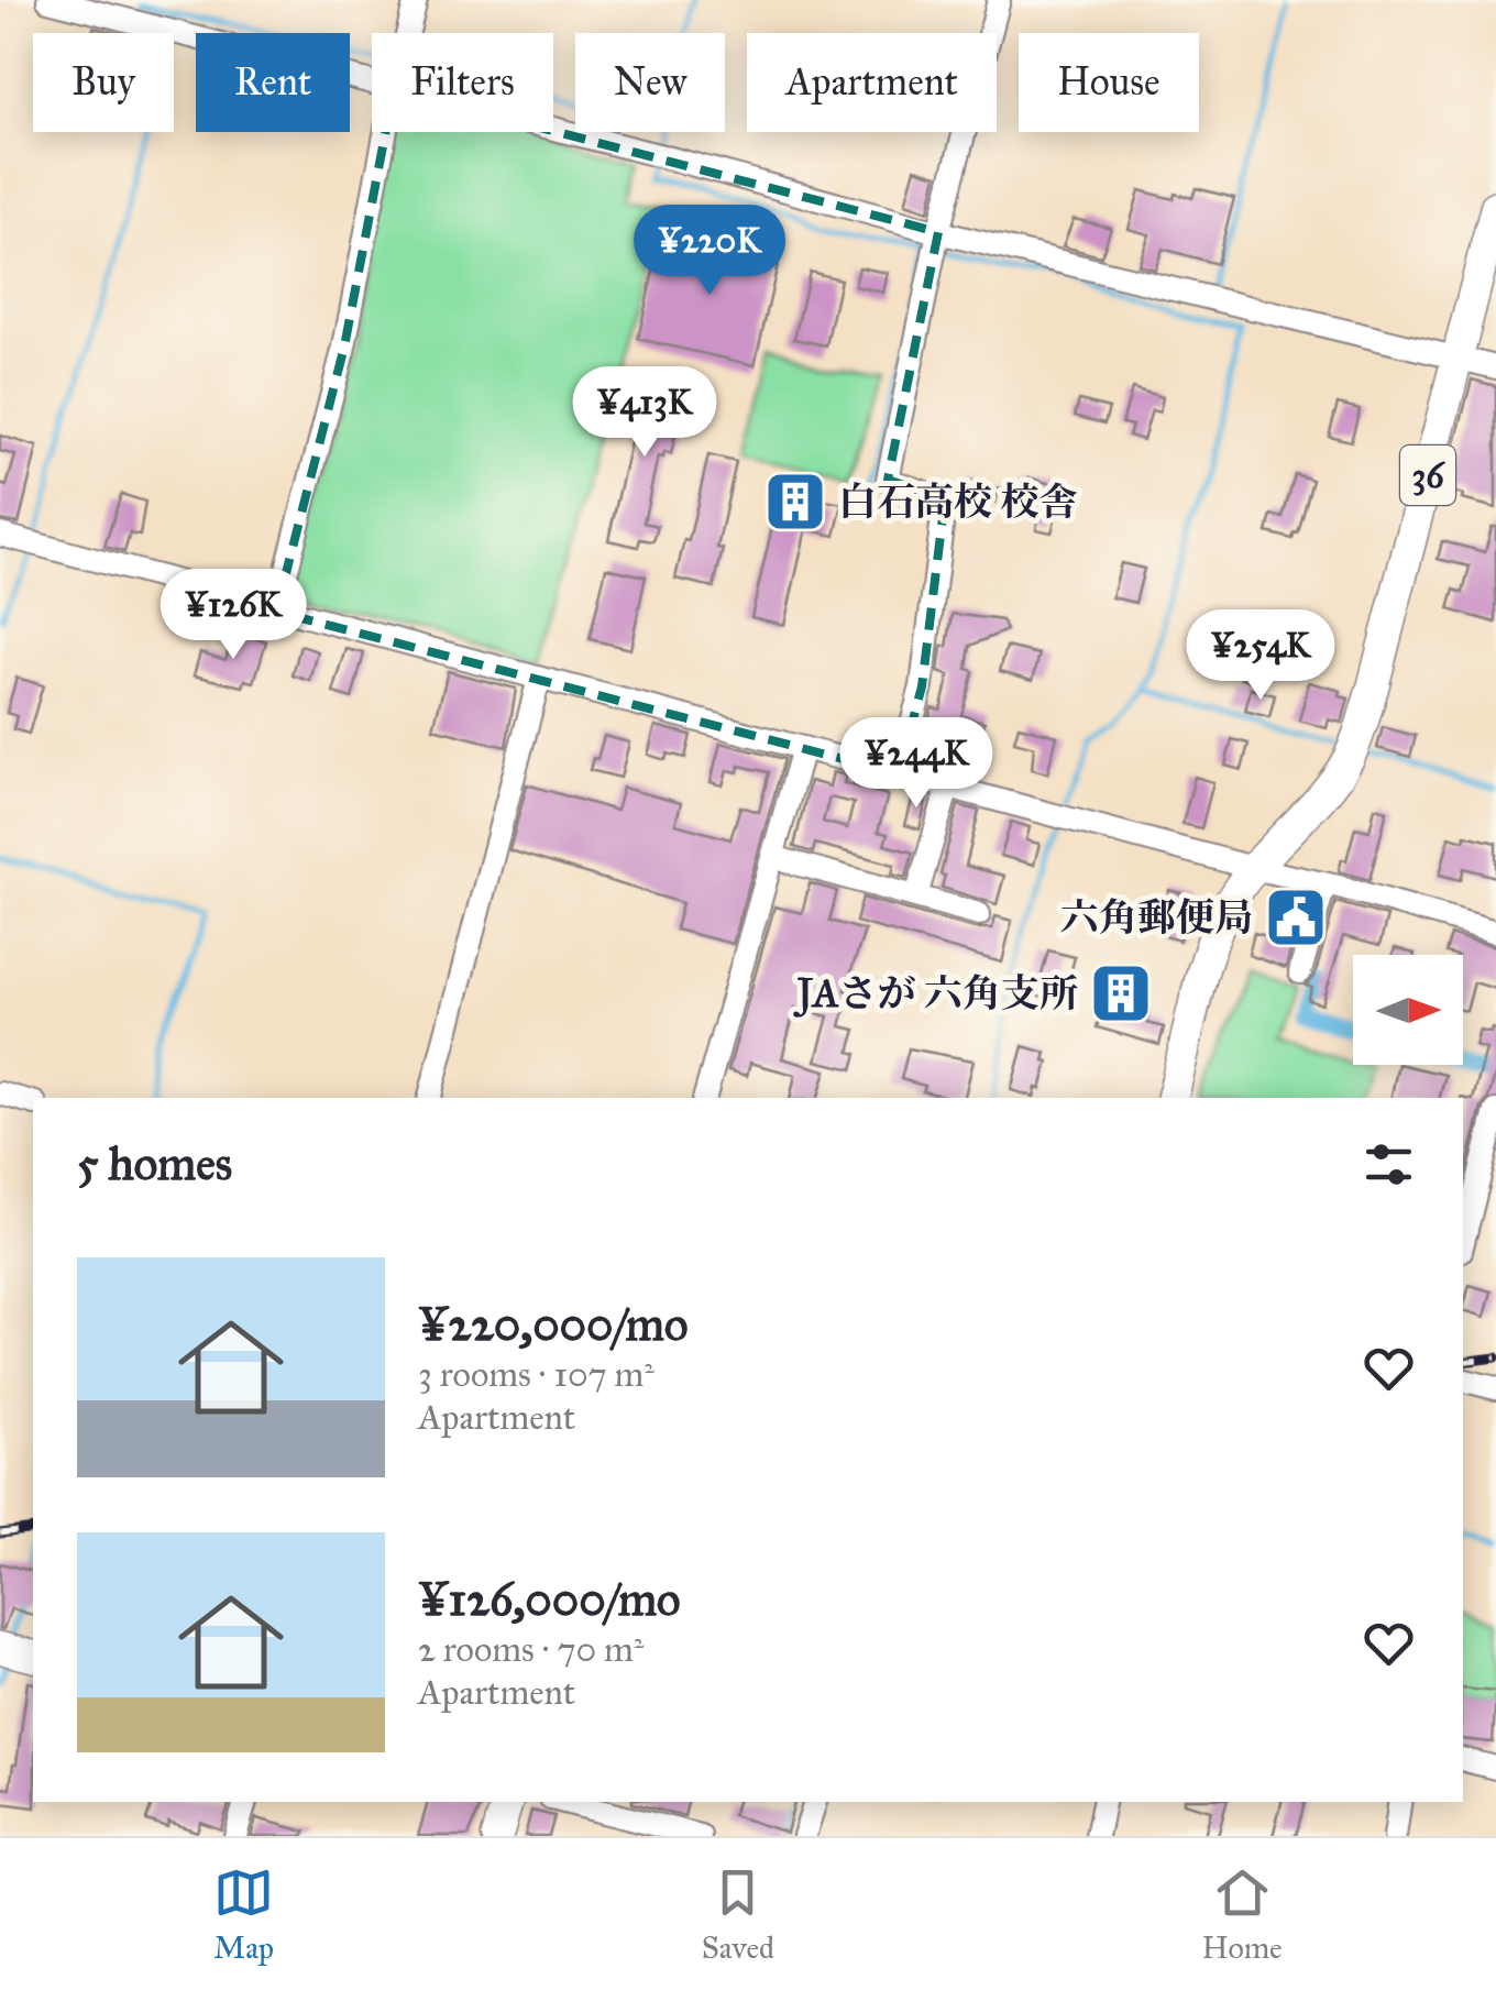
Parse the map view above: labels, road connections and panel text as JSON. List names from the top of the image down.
{
  "streets": {
    "main road": ["36"]
  },
  "places": {
    "building": ["白石高校 校舎", "JAさが 六角支所"],
    "public building": ["六角郵便局"]
  },
  "north": "right",
  "page": {
    "chip": [
      "Buy",
      "Rent",
      "Filters",
      "New",
      "Apartment",
      "House"
    ],
    "price": [
      "¥220K",
      "¥413K",
      "¥126K",
      "¥254K",
      "¥244K"
    ],
    "heading": "5 homes",
    "list": [
      {
        "name": "¥220,000/mo",
        "note": "3 rooms · 107 m² · Apartment"
      },
      {
        "name": "¥126,000/mo",
        "note": "2 rooms · 70 m² · Apartment"
      }
    ],
    "tabs": ["Map", "Saved", "Home"]
  }
}
